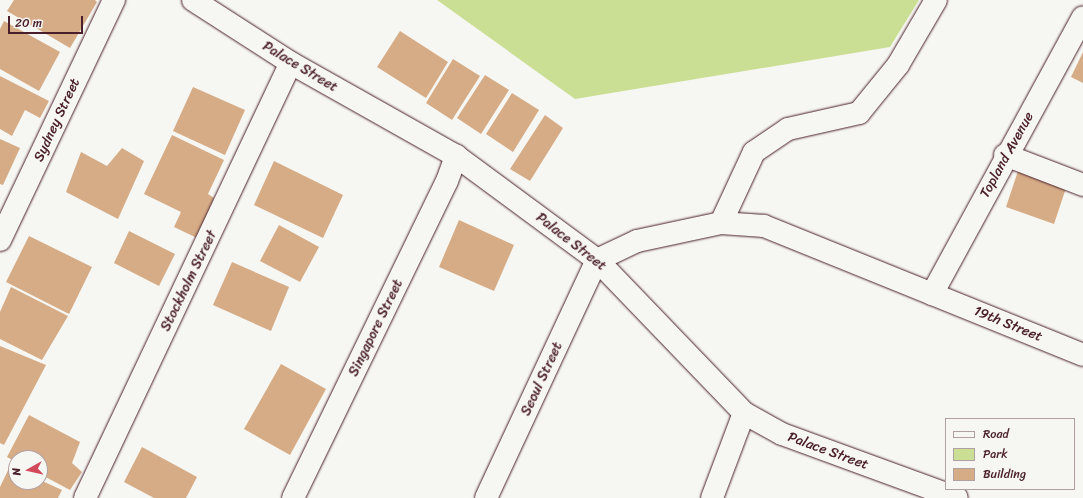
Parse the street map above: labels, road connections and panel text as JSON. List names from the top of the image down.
{
  "streets": {
    "street": [
      "Palace Street",
      "Sydney Street",
      "Topland Avenue",
      "Stockholm Street",
      "19th Street",
      "Singapore Street",
      "Seoul Street"
    ]
  },
  "crossings": [
    ["Palace Street", "Stockholm Street"],
    ["Palace Street", "19th Street"],
    ["Palace Street", "Singapore Street"],
    ["Palace Street", "Seoul Street"],
    ["Topland Avenue", "19th Street"],
    ["19th Street", "Seoul Street"]
  ],
  "legend": ["Road", "Park", "Building"],
  "scale_bar": "20 m",
  "north": "left"
}
